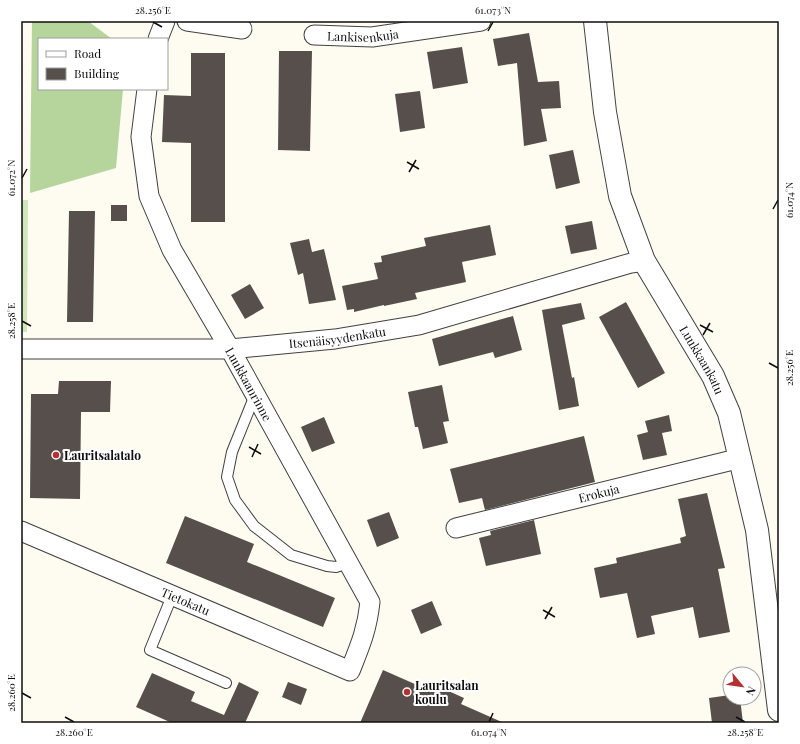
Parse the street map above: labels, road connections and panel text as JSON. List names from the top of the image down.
{
  "streets": {
    "street": [
      "Lankisenkuja",
      "Itsenäisyydenkatu",
      "Luukkaankatu",
      "Luukkaanrinne",
      "Erokuja",
      "Tietokatu"
    ]
  },
  "crossings": [
    ["Itsenäisyydenkatu", "Luukkaankatu"],
    ["Itsenäisyydenkatu", "Luukkaanrinne"],
    ["Luukkaankatu", "Erokuja"],
    ["Luukkaanrinne", "Tietokatu"]
  ],
  "places": ["Lauritsalatalo", "Lauritsalan koulu"],
  "legend": ["Road", "Building"],
  "north": "bottom right",
  "coordinates": [
    "28.256°E",
    "61.073°N",
    "61.072°N",
    "61.074°N",
    "28.258°E",
    "28.260°E"
  ]
}
